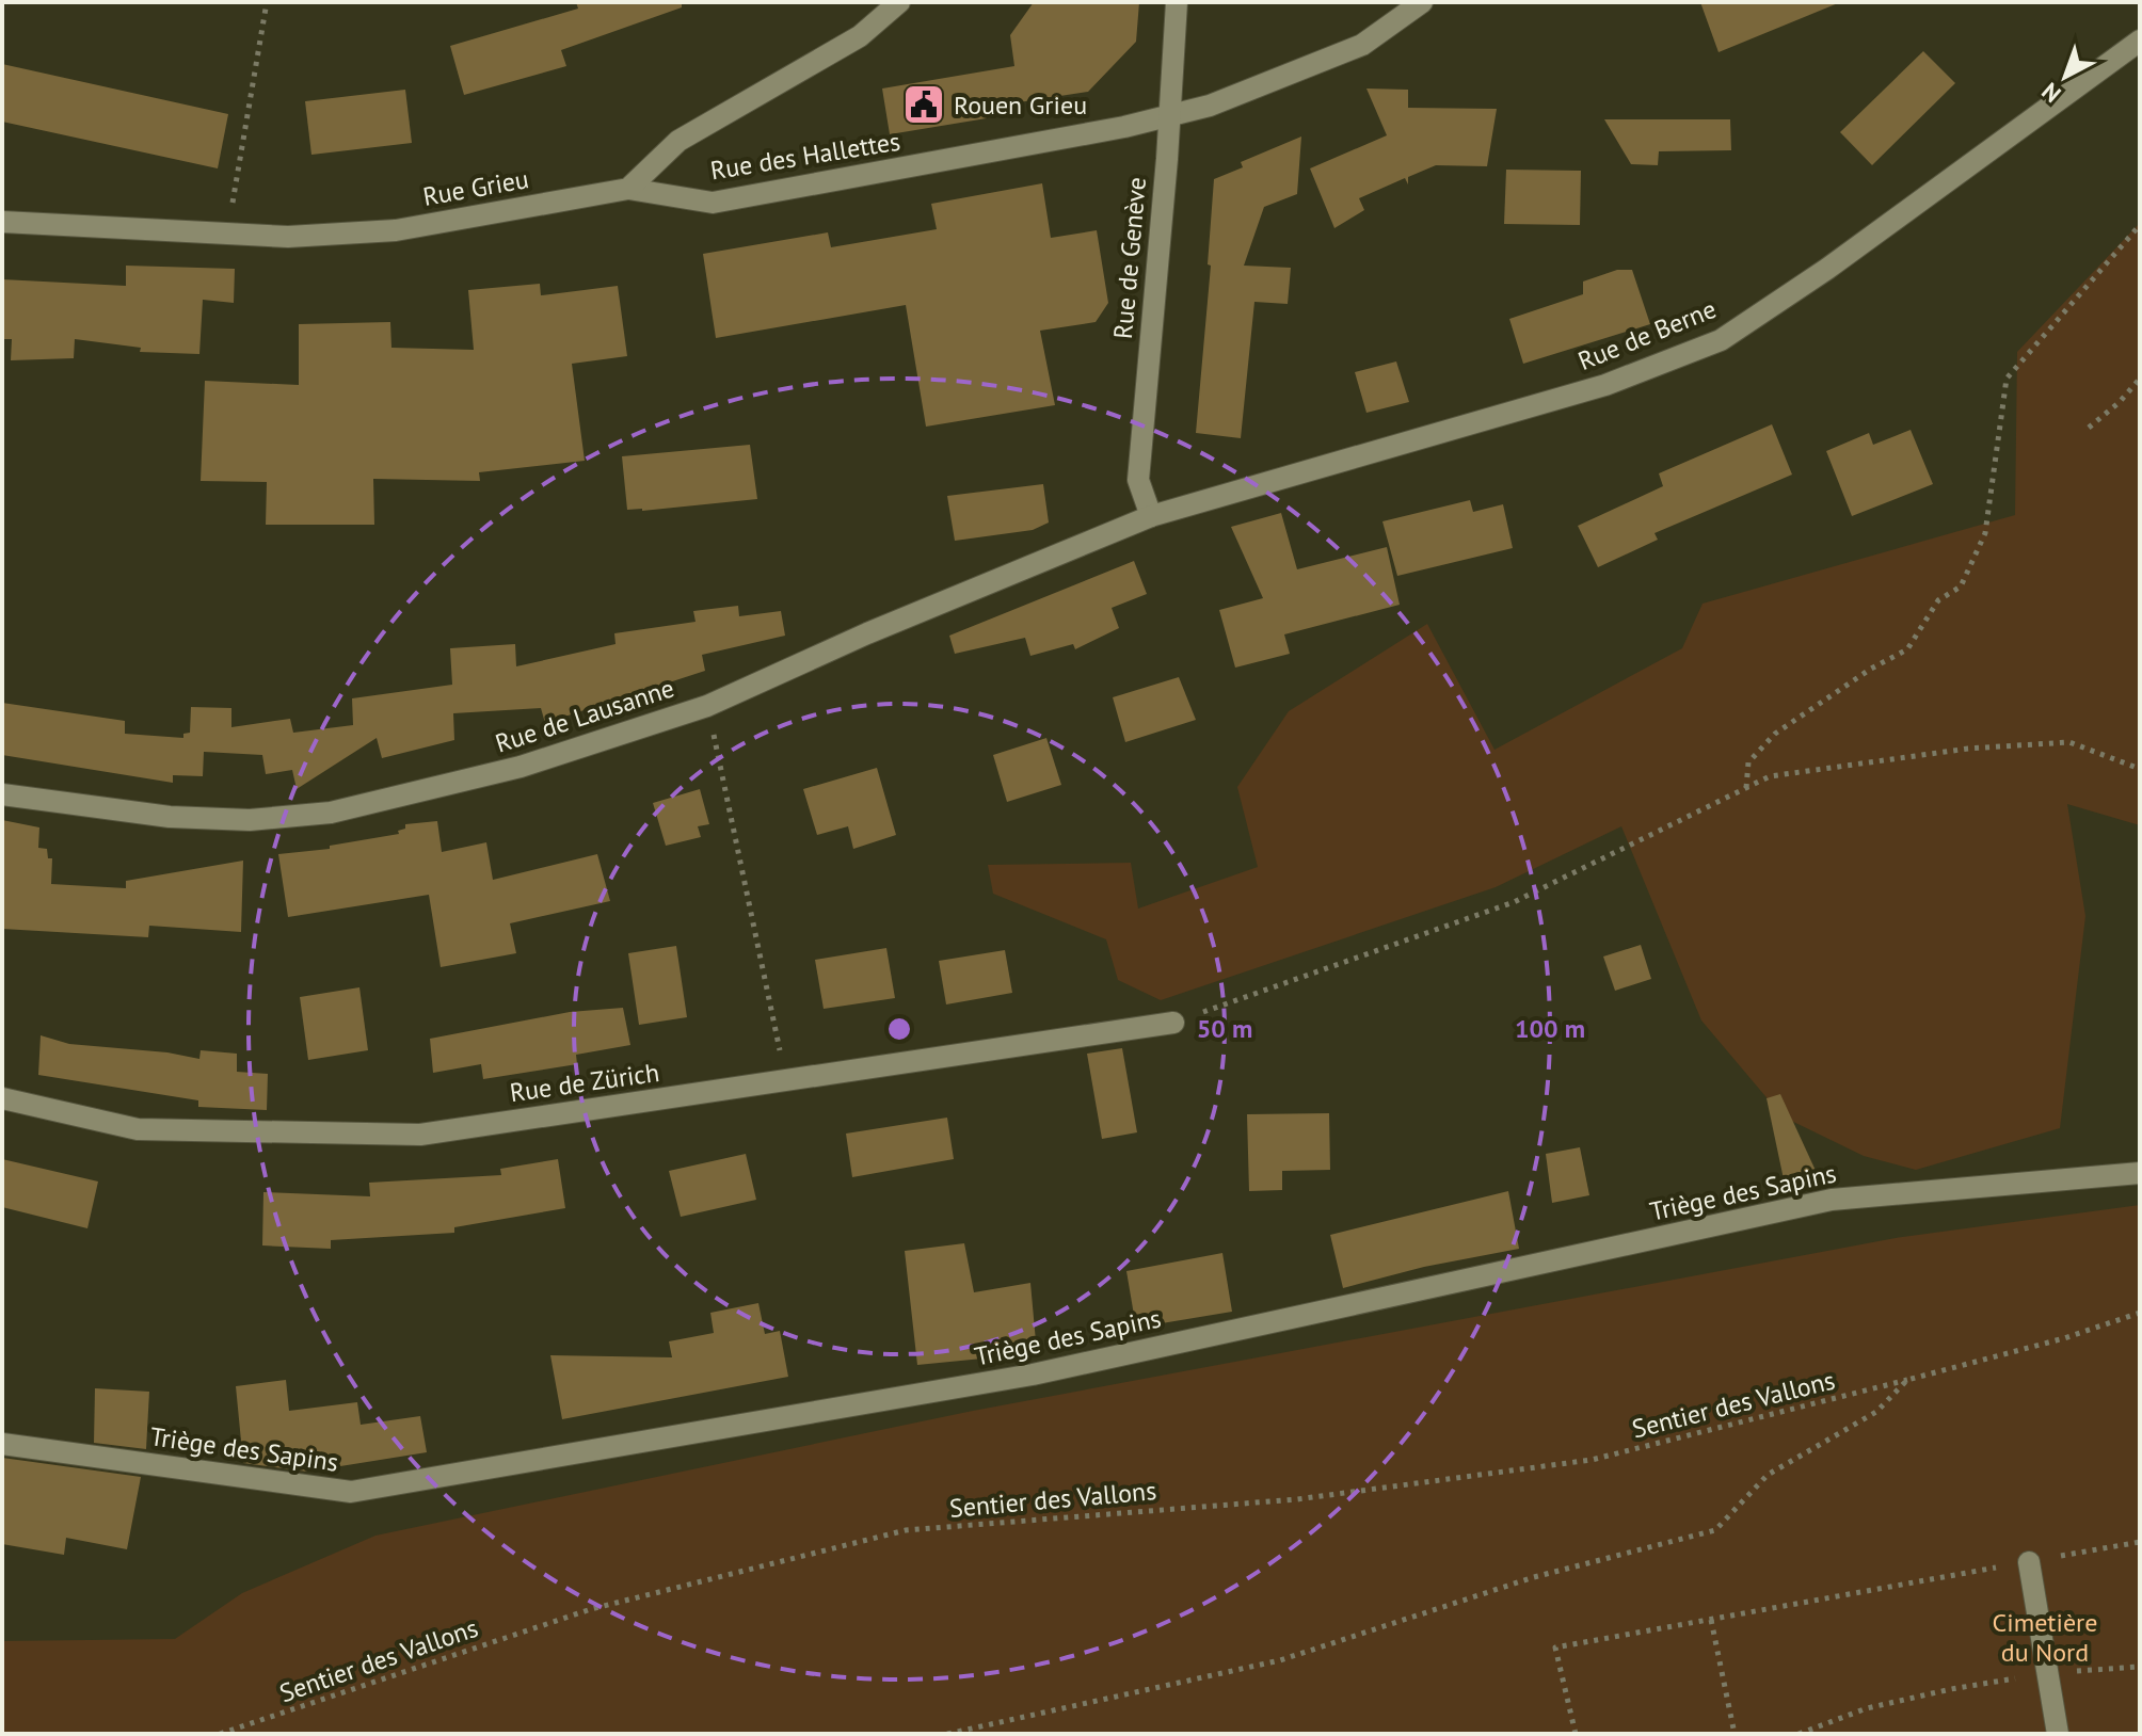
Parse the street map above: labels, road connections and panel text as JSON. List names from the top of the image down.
{
  "streets": {
    "street": [
      "Rue des Hallettes",
      "Rue Grieu",
      "Rue de Genève",
      "Rue de Berne",
      "Rue de Lausanne",
      "Rue de Zürich",
      "Triège des Sapins"
    ],
    "path": ["Sentier des Vallons"]
  },
  "crossings": [
    ["Rue des Hallettes", "Rue Grieu"],
    ["Rue des Hallettes", "Rue de Genève"],
    ["Rue de Genève", "Rue de Berne"],
    ["Rue de Genève", "Rue de Lausanne"],
    ["Rue de Berne", "Rue de Lausanne"]
  ],
  "parks": ["Cimetière du Nord"],
  "places": {
    "public building": ["Rouen Grieu"]
  },
  "north": "bottom left",
  "rings": ["50 m", "100 m"]
}
